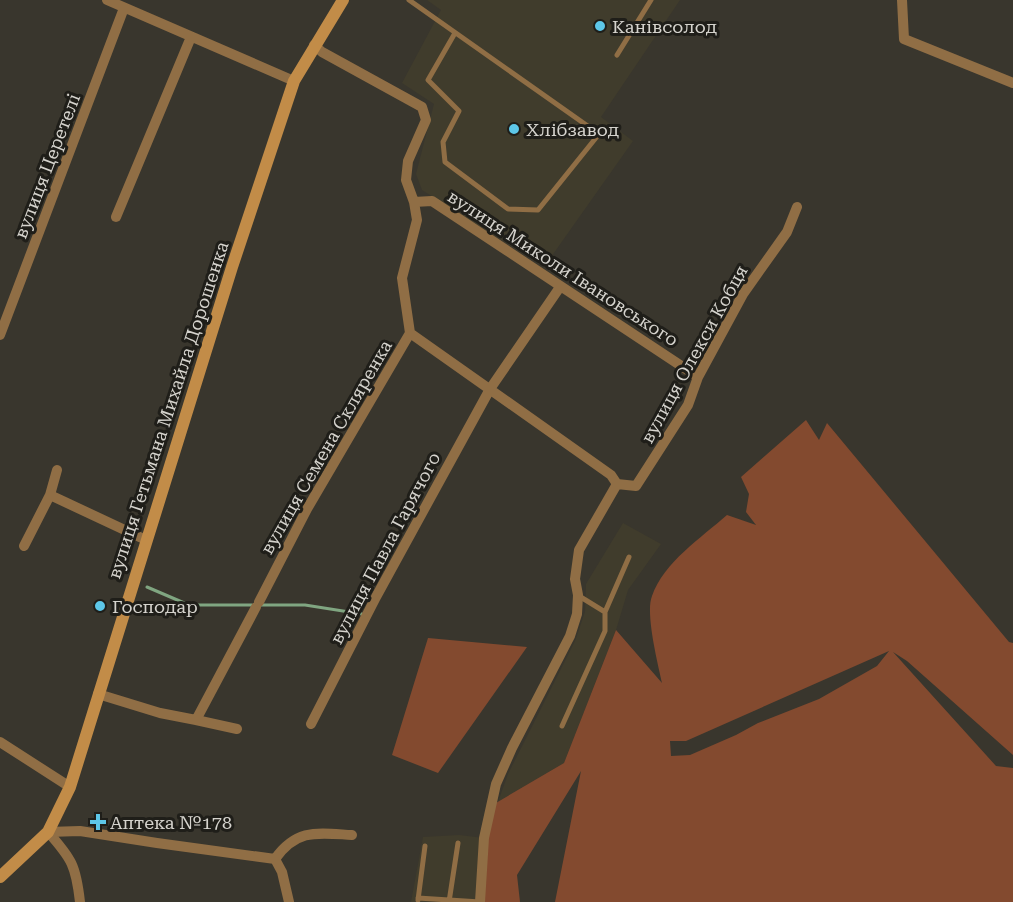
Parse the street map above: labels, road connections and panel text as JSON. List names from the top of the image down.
{
  "streets": {
    "street": [
      "вулиця Церетелі",
      "вулиця Миколи Івановського",
      "вулиця Олекси Кобця",
      "вулиця Гетьмана Михайла Дорошенка",
      "вулиця Семена Скляренка",
      "вулиця Павла Гарячого"
    ]
  },
  "crossings": [
    ["вулиця Миколи Івановського", "вулиця Олекси Кобця"],
    ["вулиця Миколи Івановського", "вулиця Семена Скляренка"],
    ["вулиця Миколи Івановського", "вулиця Павла Гарячого"]
  ],
  "places": {
    "other": ["Канівсолод", "Хлібзавод", "Господар"],
    "health": ["Аптека №178"]
  }
}
